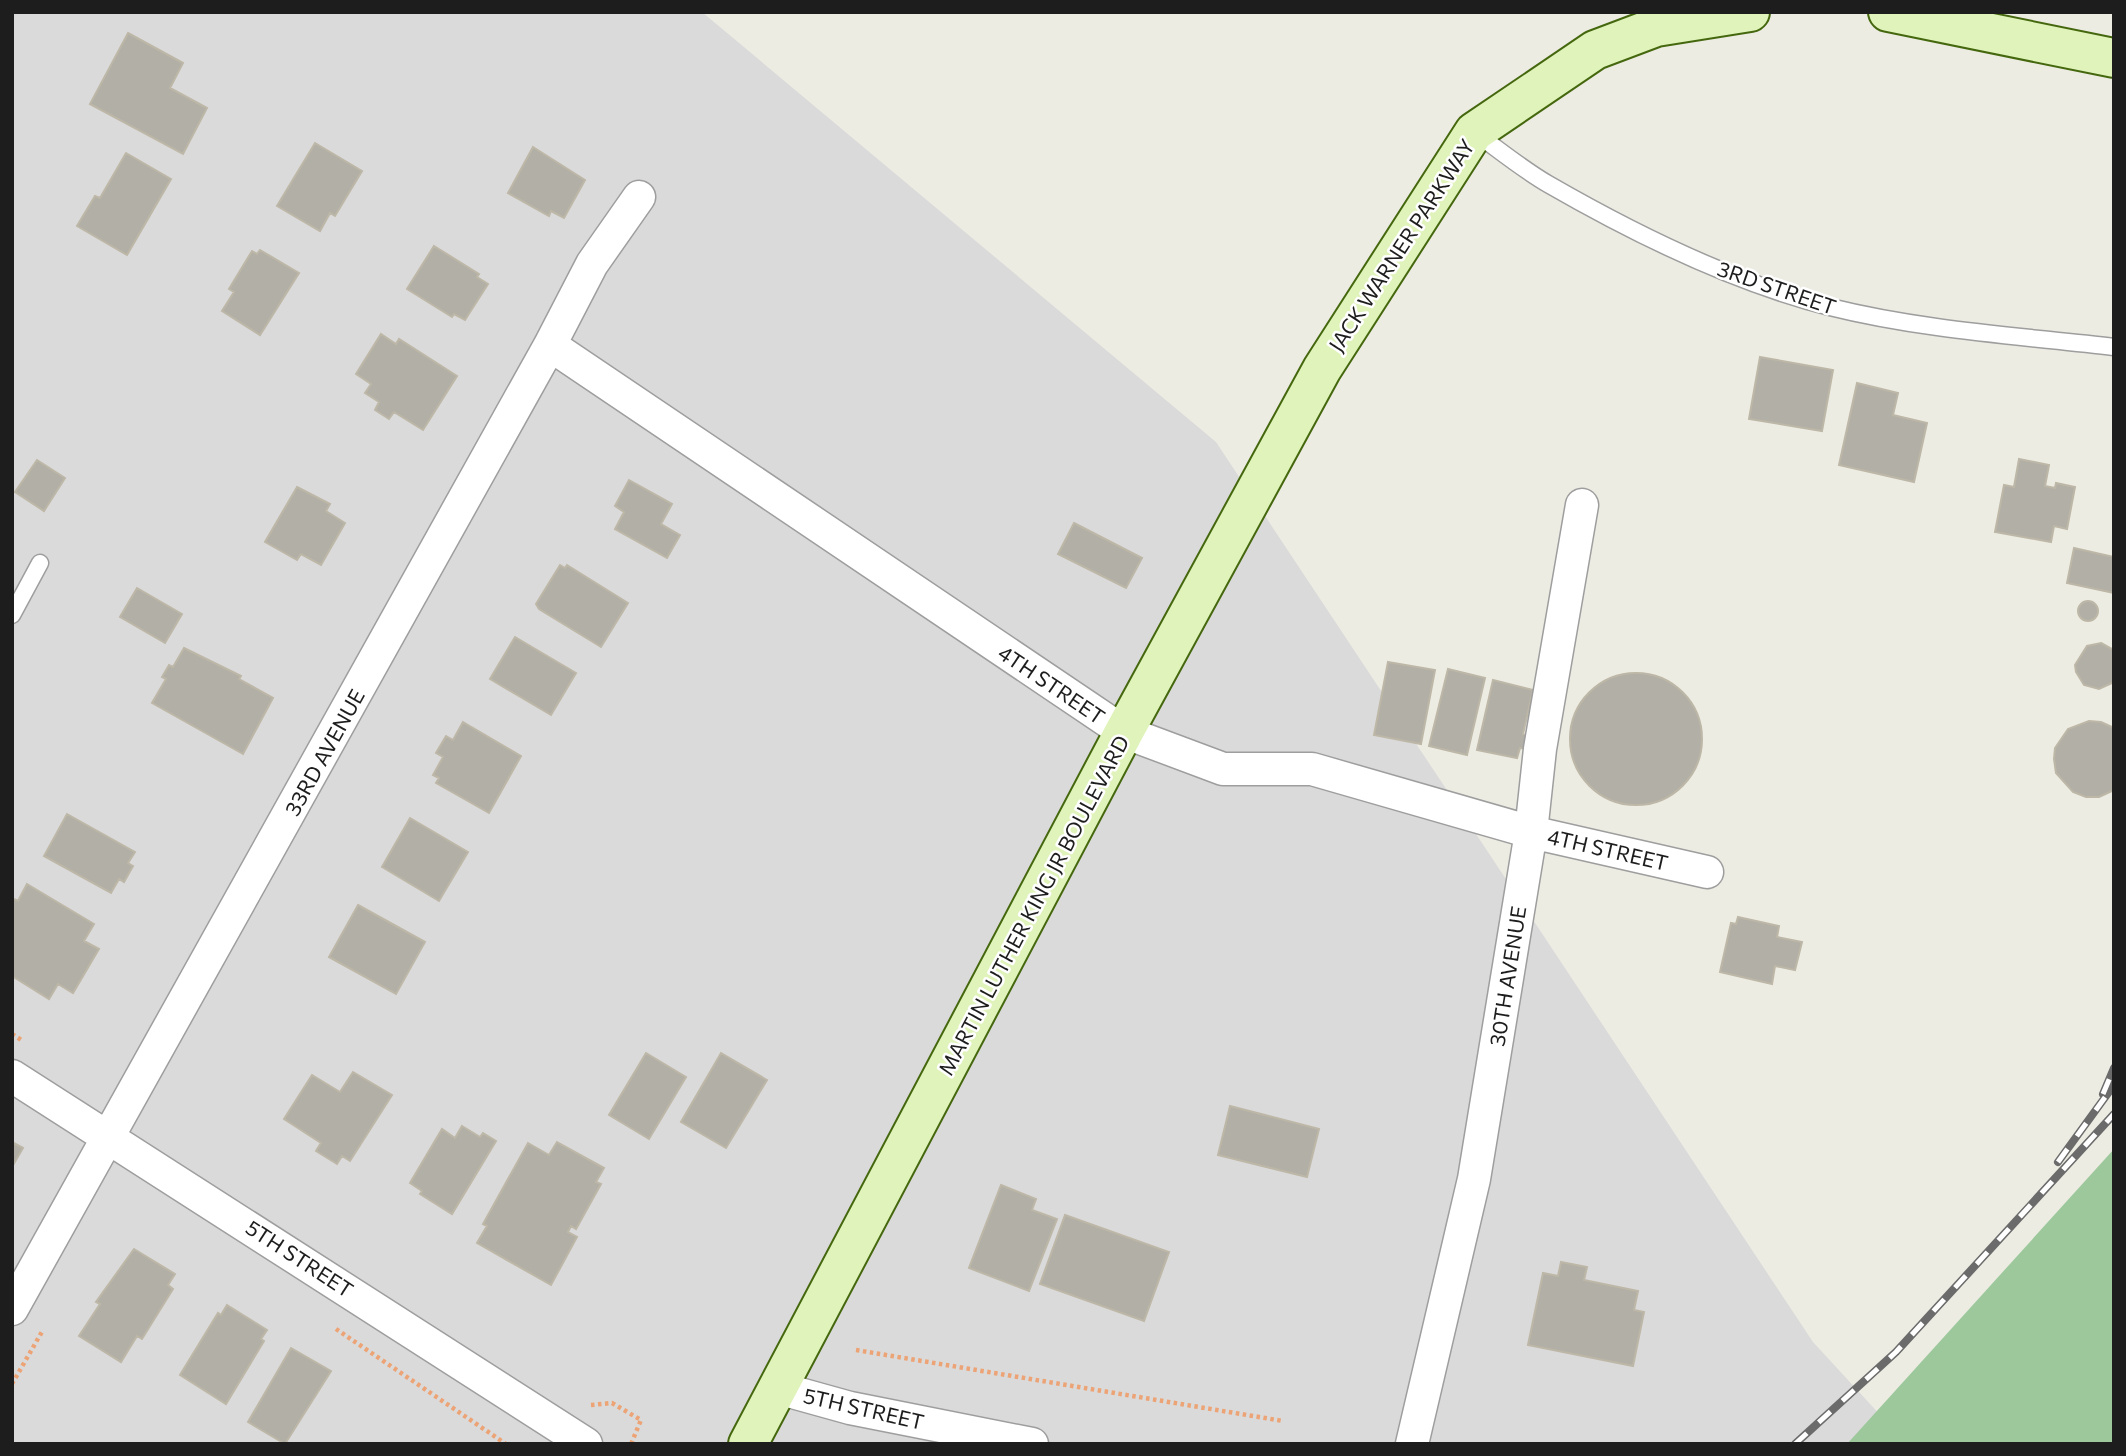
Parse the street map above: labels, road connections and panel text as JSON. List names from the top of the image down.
{
  "streets": {
    "main road": ["JACK WARNER PARKWAY", "MARTIN LUTHER KING JR BOULEVARD"],
    "street": [
      "4TH STREET",
      "33RD AVENUE",
      "30TH AVENUE",
      "5TH STREET"
    ],
    "lane": ["3RD STREET"]
  },
  "crossings": [
    ["JACK WARNER PARKWAY", "3RD STREET"],
    ["JACK WARNER PARKWAY", "MARTIN LUTHER KING JR BOULEVARD"],
    ["4TH STREET", "33RD AVENUE"],
    ["4TH STREET", "MARTIN LUTHER KING JR BOULEVARD"],
    ["4TH STREET", "30TH AVENUE"],
    ["33RD AVENUE", "5TH STREET"],
    ["MARTIN LUTHER KING JR BOULEVARD", "5TH STREET"]
  ]
}
